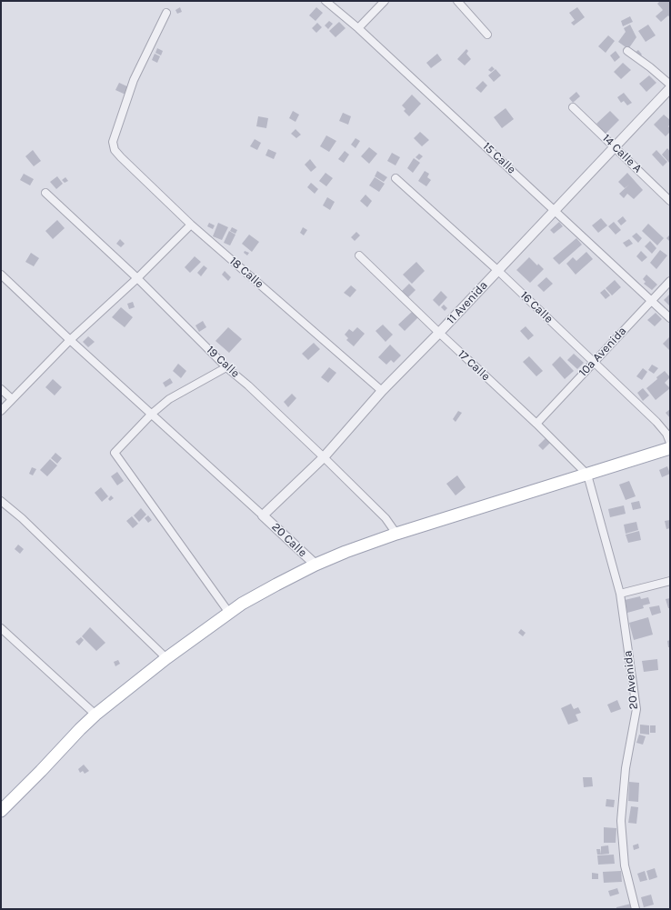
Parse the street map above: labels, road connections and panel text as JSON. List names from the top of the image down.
{
  "streets": {
    "street": [
      "14 Calle A",
      "15 Calle",
      "18 Calle",
      "11 Avenida",
      "16 Calle",
      "10a Avenida",
      "19 Calle",
      "17 Calle",
      "20 Calle",
      "20 Avenida"
    ]
  },
  "crossings": [
    ["14 Calle A", "11 Avenida"],
    ["15 Calle", "11 Avenida"],
    ["15 Calle", "10a Avenida"],
    ["18 Calle", "11 Avenida"],
    ["11 Avenida", "16 Calle"],
    ["11 Avenida", "19 Calle"],
    ["11 Avenida", "17 Calle"],
    ["11 Avenida", "20 Calle"],
    ["16 Calle", "10a Avenida"],
    ["10a Avenida", "17 Calle"],
    ["17 Calle", "20 Avenida"]
  ]
}
